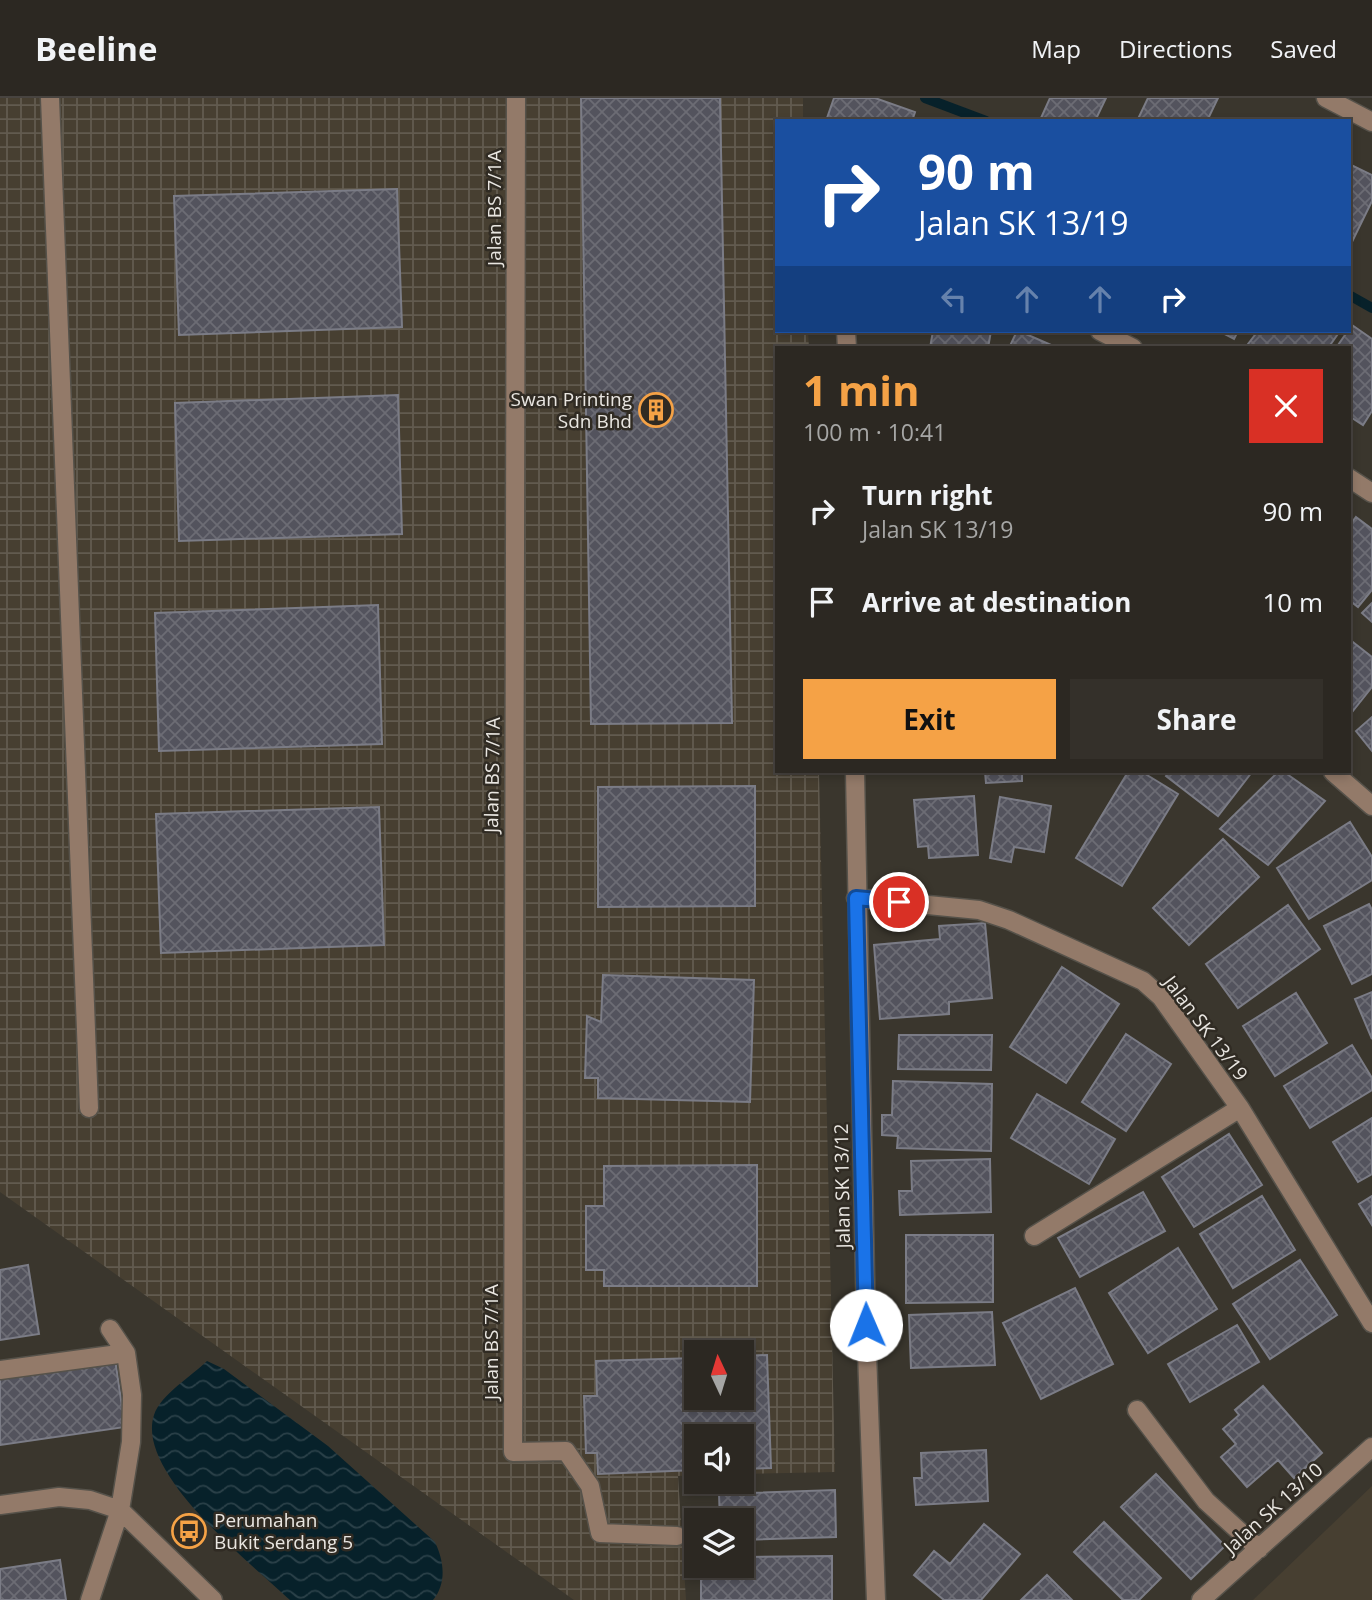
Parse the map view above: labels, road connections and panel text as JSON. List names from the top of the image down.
{
  "streets": {
    "street": [
      "Jalan BS 7/1A",
      "Jalan SK 13/19",
      "Jalan SK 13/12",
      "Jalan SK 13/10"
    ]
  },
  "crossings": [
    ["Jalan SK 13/19", "Jalan SK 13/12"]
  ],
  "places": {
    "building": ["Swan Printing Sdn Bhd"],
    "bus stop": ["Perumahan Bukit Serdang 5"]
  },
  "north": "top",
  "page": {
    "header": "Beeline",
    "nav": ["Map", "Directions", "Saved"],
    "turn": ["90 m", "Jalan SK 13/19"],
    "heading": ["1 min", "100 m · 10:41"],
    "list": [
      {
        "name": "Turn right",
        "note": "Jalan SK 13/19",
        "value": "90 m"
      },
      {
        "name": "Arrive at destination",
        "value": "10 m"
      }
    ],
    "buttons": ["Exit", "Share"]
  }
}
